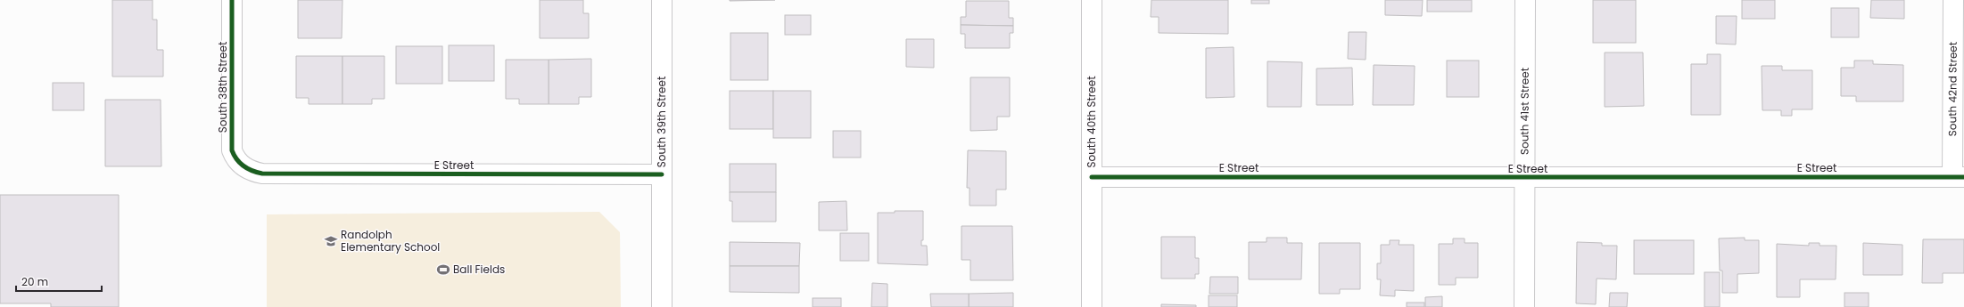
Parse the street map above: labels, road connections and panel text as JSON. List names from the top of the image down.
{
  "streets": {
    "street": [
      "South 38th Street",
      "South 42nd Street",
      "South 41st Street",
      "South 39th Street",
      "South 40th Street",
      "E Street"
    ]
  },
  "crossings": [
    ["South 38th Street", "E Street"],
    ["South 42nd Street", "E Street"],
    ["South 41st Street", "E Street"],
    ["South 39th Street", "E Street"],
    ["South 40th Street", "E Street"]
  ],
  "places": {
    "school or university": ["Randolph Elementary School"],
    "sports": ["Ball Fields"]
  },
  "scale_bar": "20 m"
}
